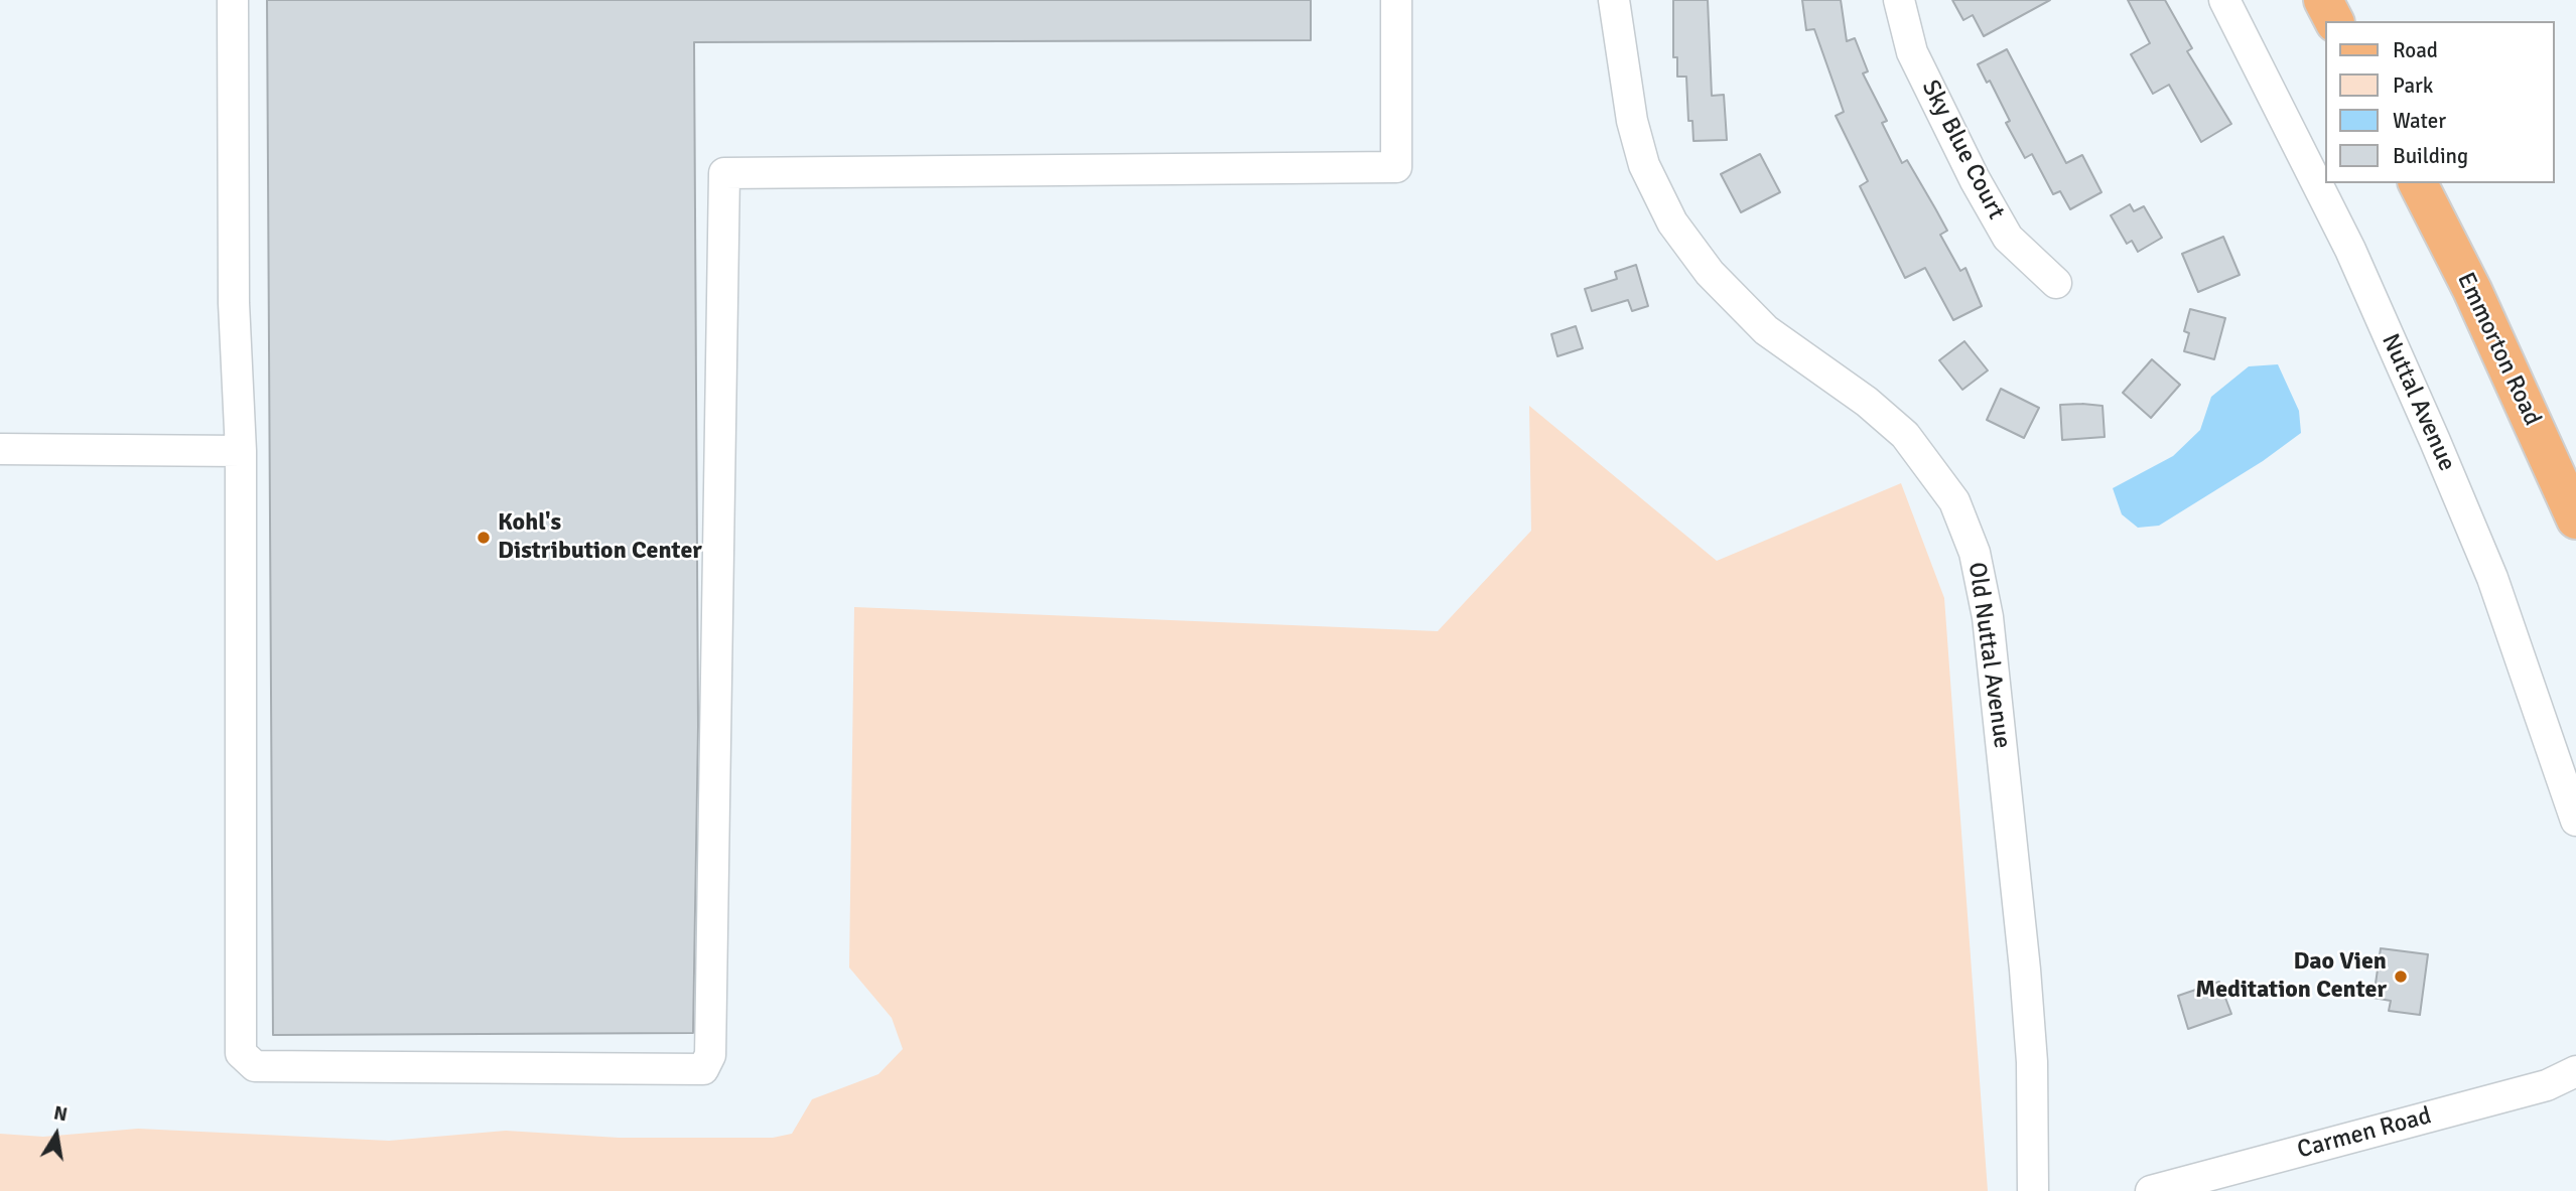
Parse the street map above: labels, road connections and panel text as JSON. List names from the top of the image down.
{
  "streets": {
    "main road": ["Emmorton Road"],
    "street": [
      "Sky Blue Court",
      "Nuttal Avenue",
      "Old Nuttal Avenue",
      "Carmen Road"
    ]
  },
  "places": ["Kohl's Distribution Center", "Dao Vien Meditation Center"],
  "legend": [
    "Road",
    "Park",
    "Water",
    "Building"
  ],
  "north": "top"
}
